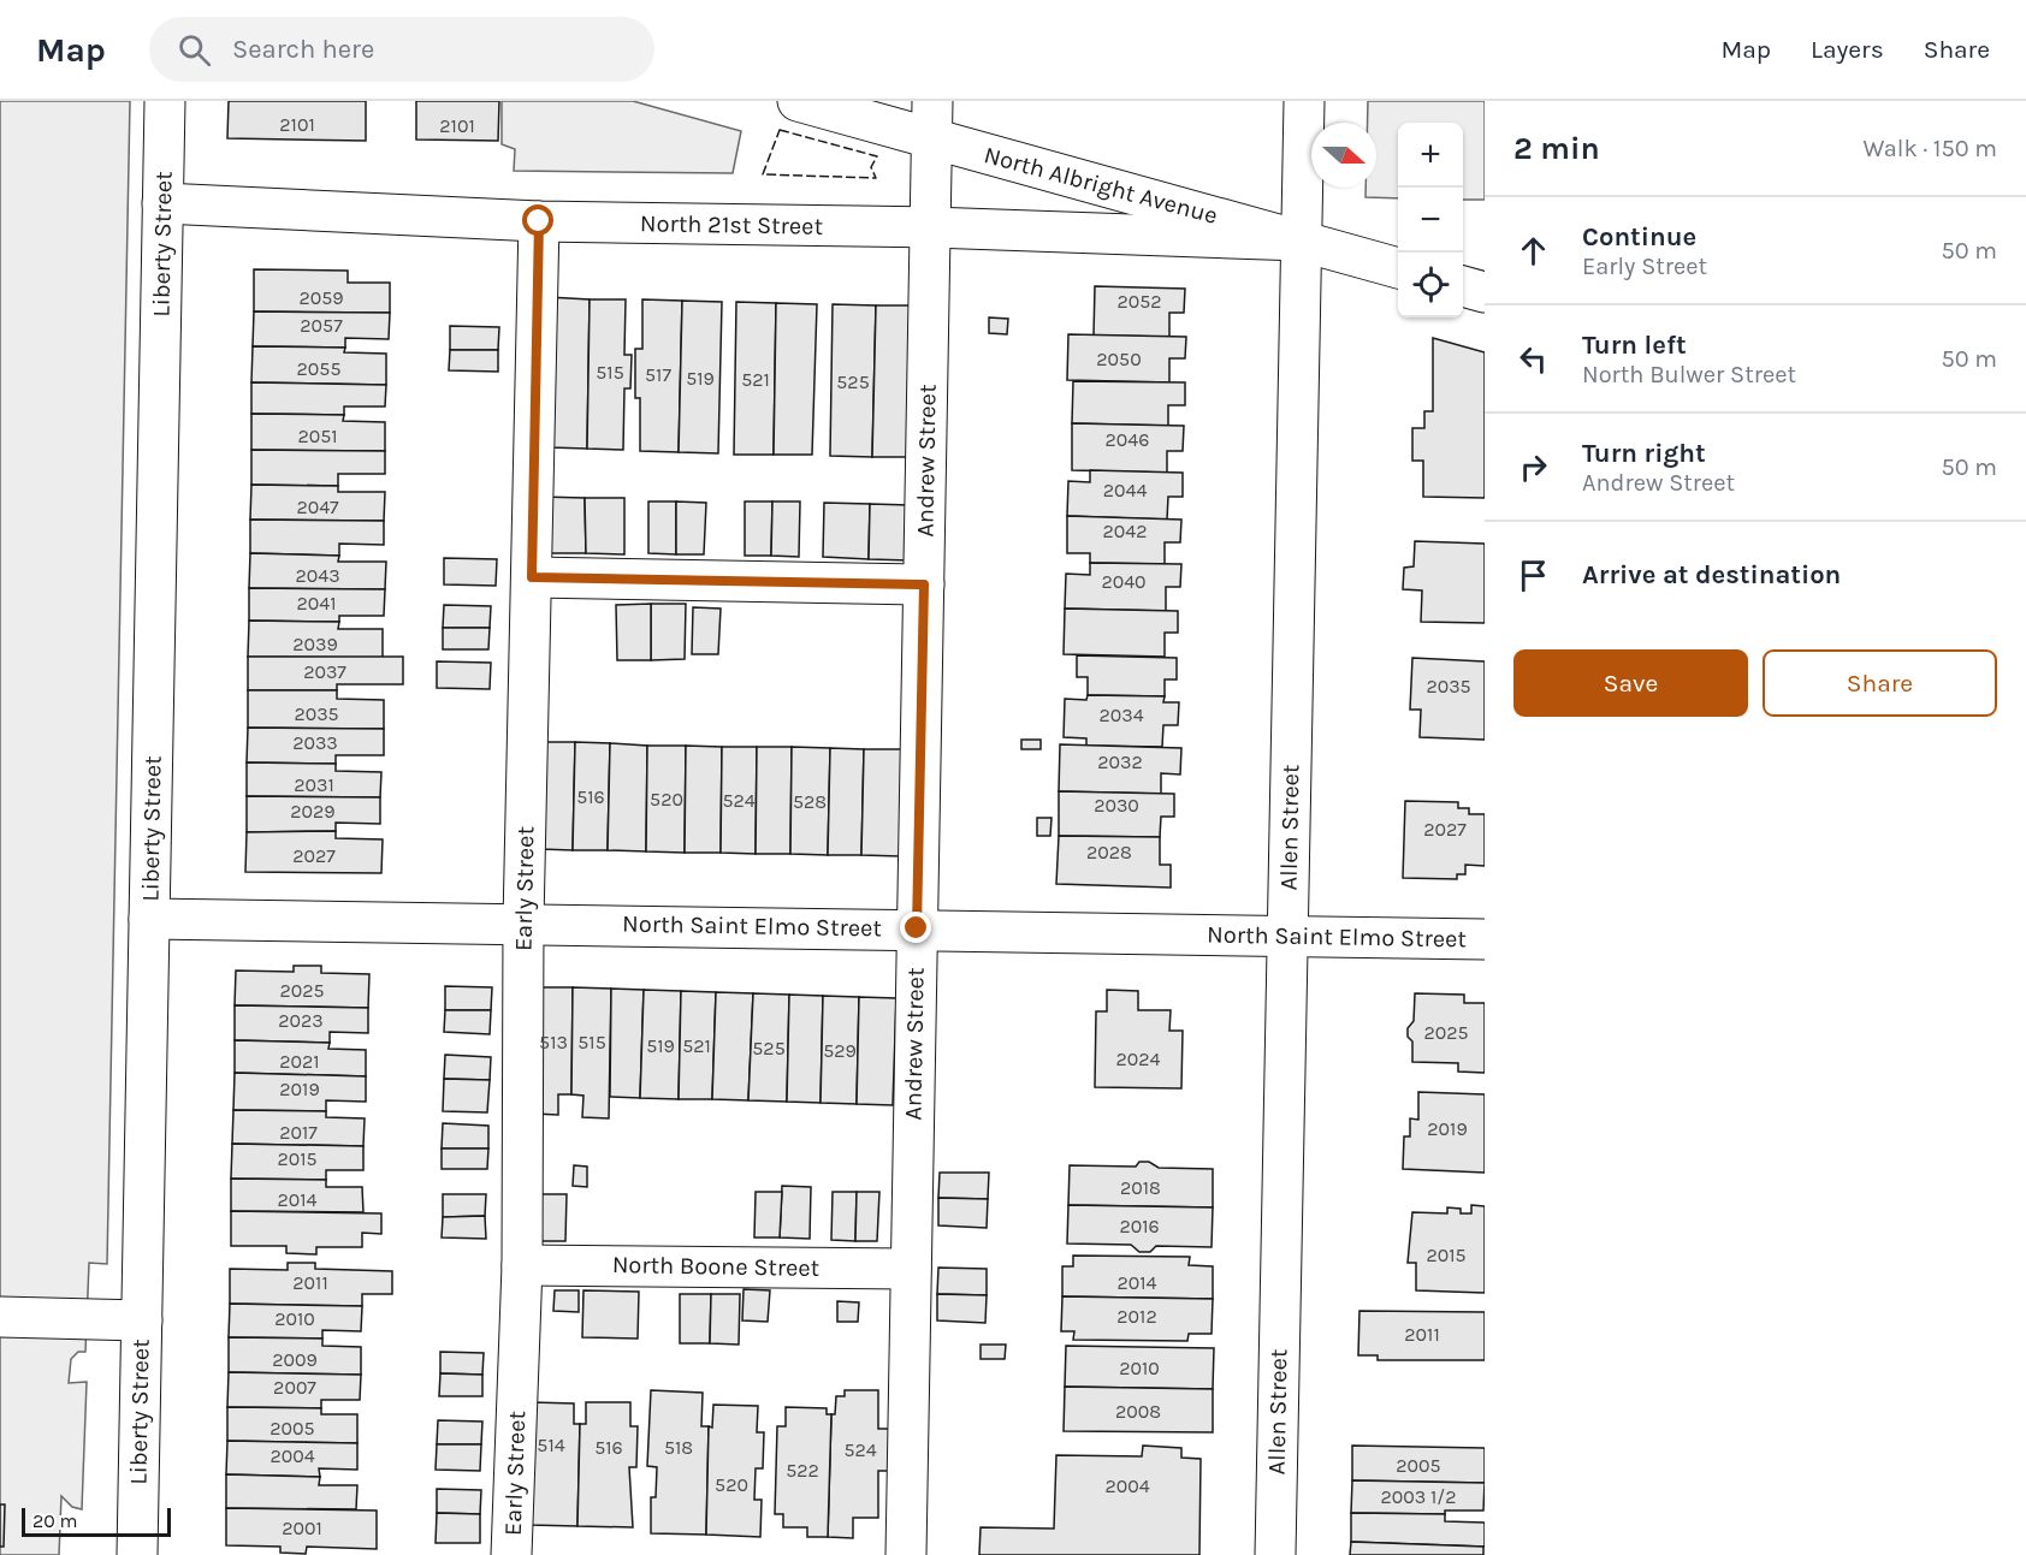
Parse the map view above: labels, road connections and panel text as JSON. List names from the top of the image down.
{
  "streets": {
    "street": [
      "North Albright Avenue",
      "North 21st Street",
      "Liberty Street",
      "Andrew Street",
      "Allen Street",
      "Early Street",
      "North Saint Elmo Street",
      "North Boone Street"
    ]
  },
  "crossings": [
    ["North Albright Avenue", "North 21st Street"],
    ["North Albright Avenue", "Andrew Street"],
    ["North Albright Avenue", "Allen Street"],
    ["North 21st Street", "Liberty Street"],
    ["North 21st Street", "Andrew Street"],
    ["North 21st Street", "Allen Street"],
    ["North 21st Street", "Early Street"],
    ["Liberty Street", "North Saint Elmo Street"],
    ["Andrew Street", "North Saint Elmo Street"],
    ["Andrew Street", "North Boone Street"],
    ["Allen Street", "North Saint Elmo Street"],
    ["Early Street", "North Saint Elmo Street"],
    ["Early Street", "North Boone Street"]
  ],
  "house_numbers": [
    "2101",
    "2101",
    "2059",
    "2052",
    "2057",
    "2050",
    "2055",
    "515",
    "517",
    "519",
    "521",
    "525",
    "2051",
    "2046",
    "2044",
    "2047",
    "2042",
    "2043",
    "2040",
    "2041",
    "2039",
    "2037",
    "2035",
    "2035",
    "2034",
    "2033",
    "2032",
    "2031",
    "516",
    "520",
    "524",
    "528",
    "2030",
    "2029",
    "2027",
    "2028",
    "2027",
    "2025",
    "2023",
    "2025",
    "513",
    "515",
    "519",
    "521",
    "525",
    "529",
    "2024",
    "2021",
    "2019",
    "2019",
    "2017",
    "2015",
    "2018",
    "2014",
    "2016",
    "2015",
    "2011",
    "2014",
    "2012",
    "2010",
    "2011",
    "2009",
    "2010",
    "2007",
    "2008",
    "2005",
    "514",
    "516",
    "518",
    "524",
    "2004",
    "2005",
    "522",
    "520",
    "2004",
    "2003 1/2",
    "2001"
  ],
  "scale_bar": "20 m",
  "north": "right",
  "page": {
    "header": "Map",
    "search": "Search here",
    "nav": ["Map", "Layers", "Share"],
    "heading": ["2 min", "Walk · 150 m"],
    "map_buttons": ["+", "−"],
    "list": [
      ["Continue", "Early Street", "50 m"],
      ["Turn left", "North Bulwer Street", "50 m"],
      ["Turn right", "Andrew Street", "50 m"],
      "Arrive at destination"
    ],
    "buttons": ["Save", "Share"],
    "scale": "20 m"
  }
}
